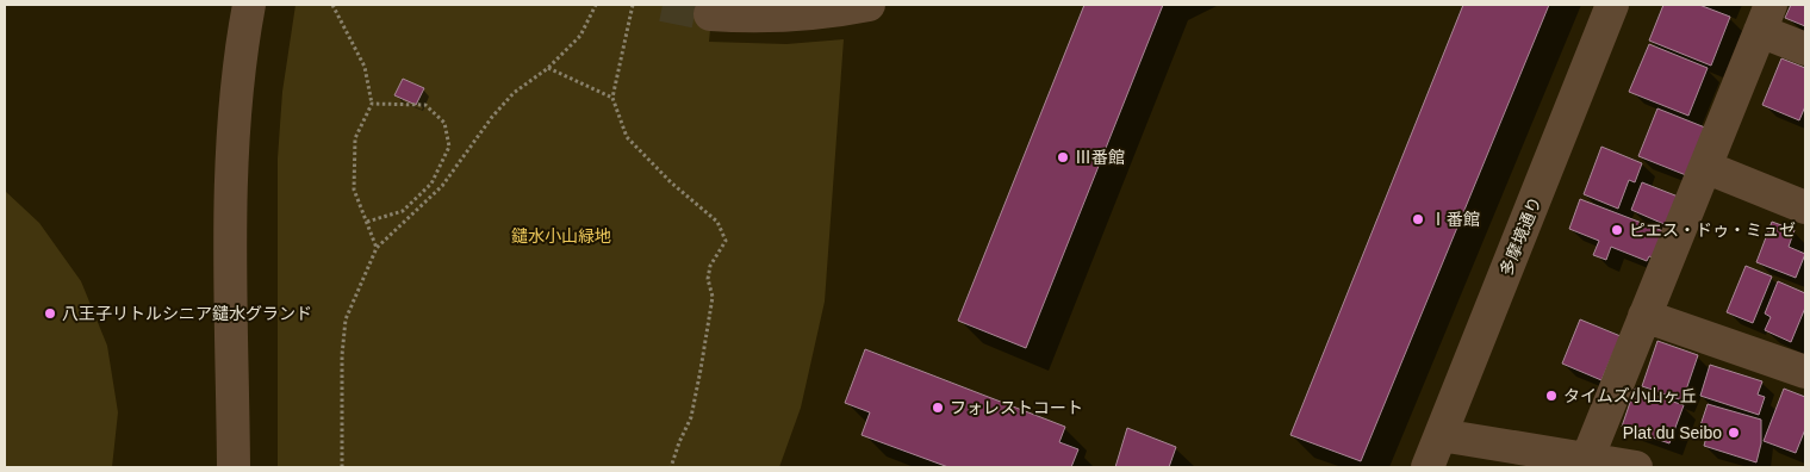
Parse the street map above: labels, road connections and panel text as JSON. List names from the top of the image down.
{
  "streets": {
    "street": ["多摩境通り"]
  },
  "parks": ["鑓水小山緑地"],
  "places": [
    "Ⅲ番館",
    "Ⅰ番館",
    "ピエス・ドゥ・ミュゼ",
    "八王子リトルシニア鑓水グランド",
    "タイムズ小山ヶ丘",
    "フォレストコート",
    "Plat du Seibo"
  ]
}
